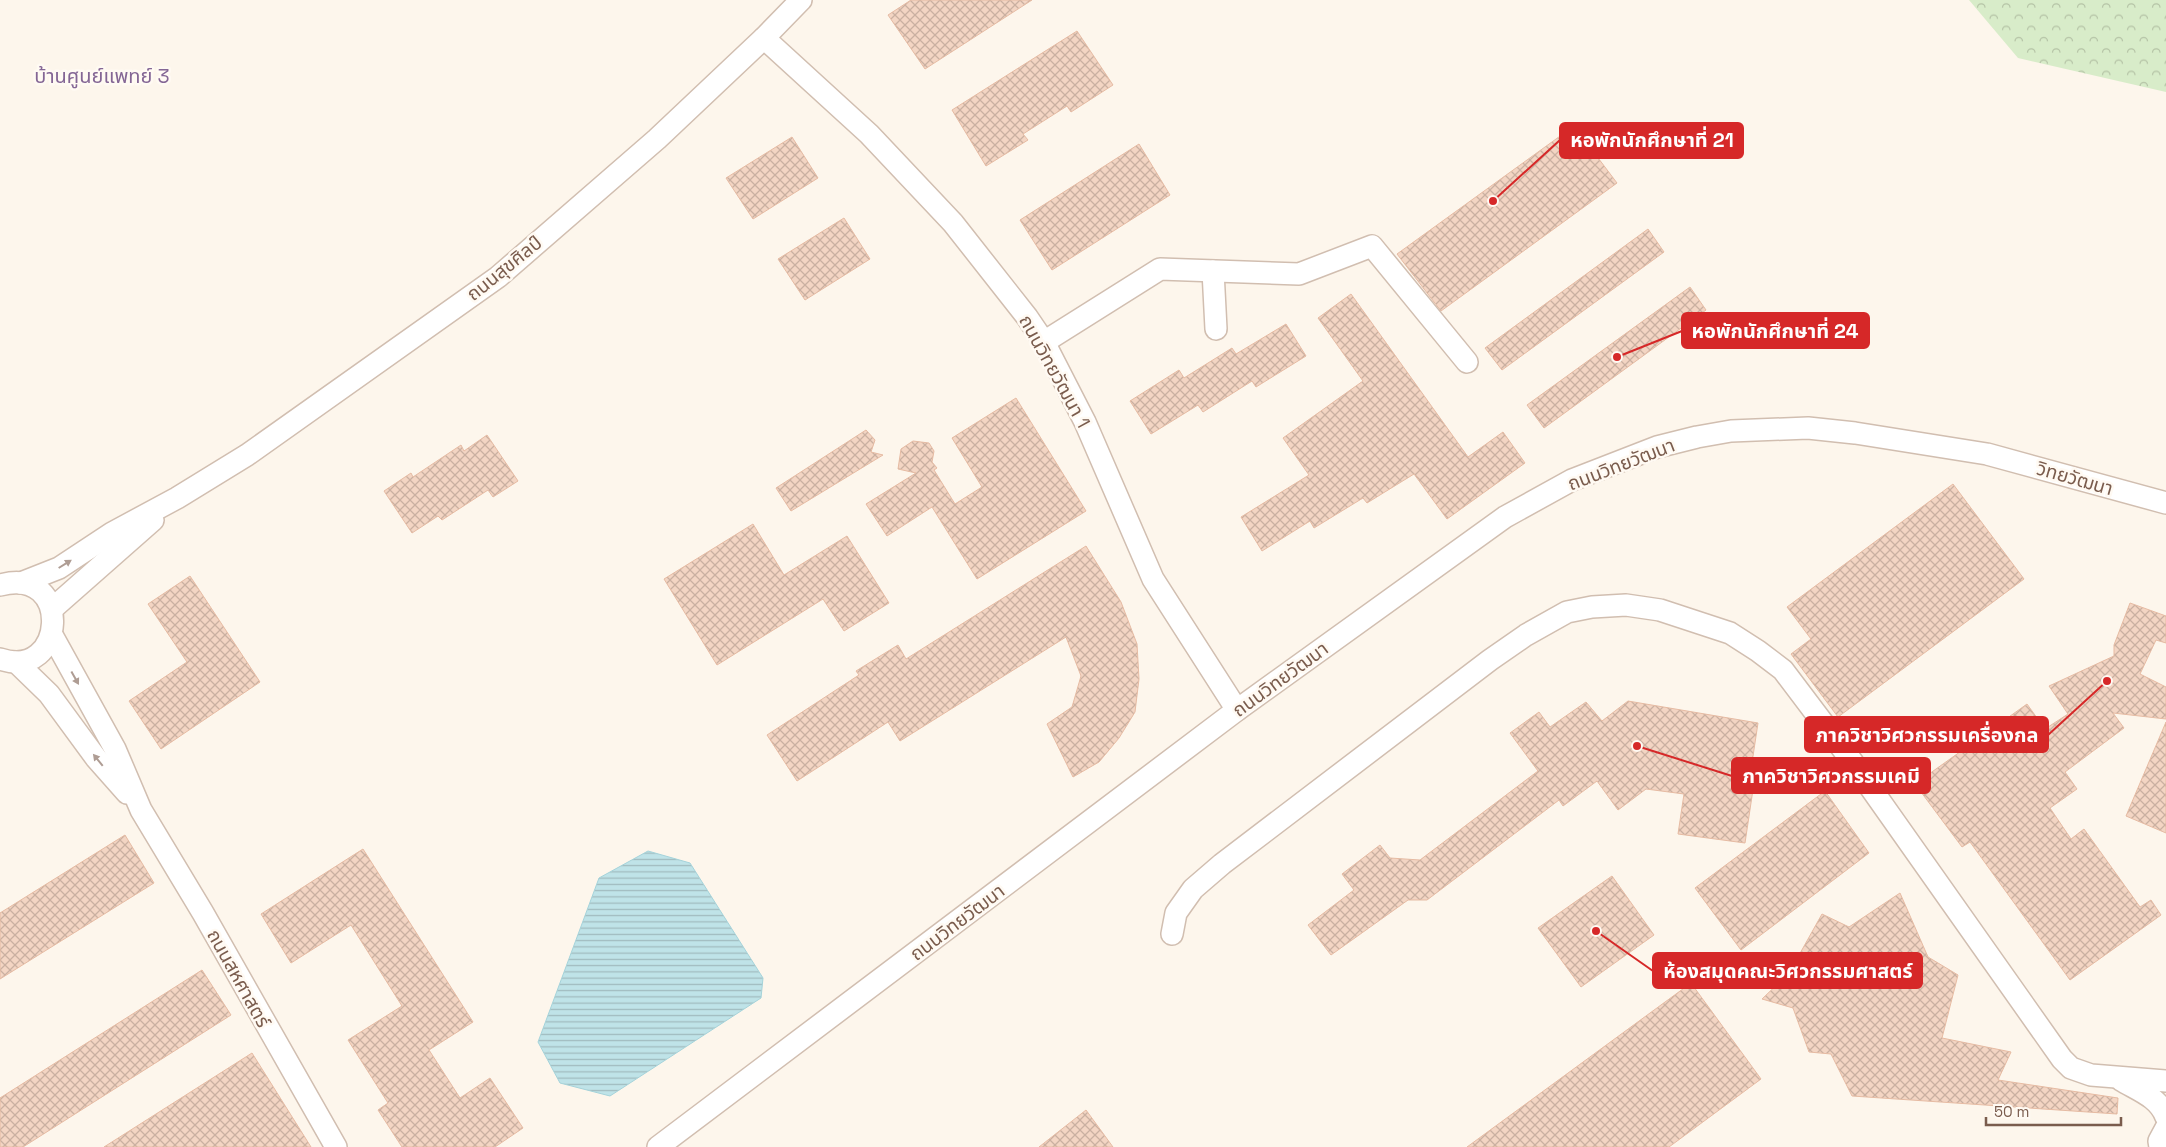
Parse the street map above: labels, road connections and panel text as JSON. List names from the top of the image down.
{
  "streets": {
    "street": [
      "ถนนสุขศิลป์",
      "ถนนวิทยวัฒนา 1",
      "ถนนวิทยวัฒนา",
      "วิทยวัฒนา",
      "ถนนสหศาสตร์"
    ]
  },
  "crossings": [
    ["ถนนสุขศิลป์", "ถนนวิทยวัฒนา 1"],
    ["ถนนวิทยวัฒนา 1", "ถนนวิทยวัฒนา"],
    ["ถนนวิทยวัฒนา", "วิทยวัฒนา"]
  ],
  "districts": ["บ้านศูนย์แพทย์ 3"],
  "places": [
    "หอพักนักศึกษาที่ 21",
    "หอพักนักศึกษาที่ 24",
    "ภาควิชาวิศวกรรมเครื่องกล",
    "ภาควิชาวิศวกรรมเคมี",
    "ห้องสมุดคณะวิศวกรรมศาสตร์"
  ],
  "scale_bar": "50 m"
}
